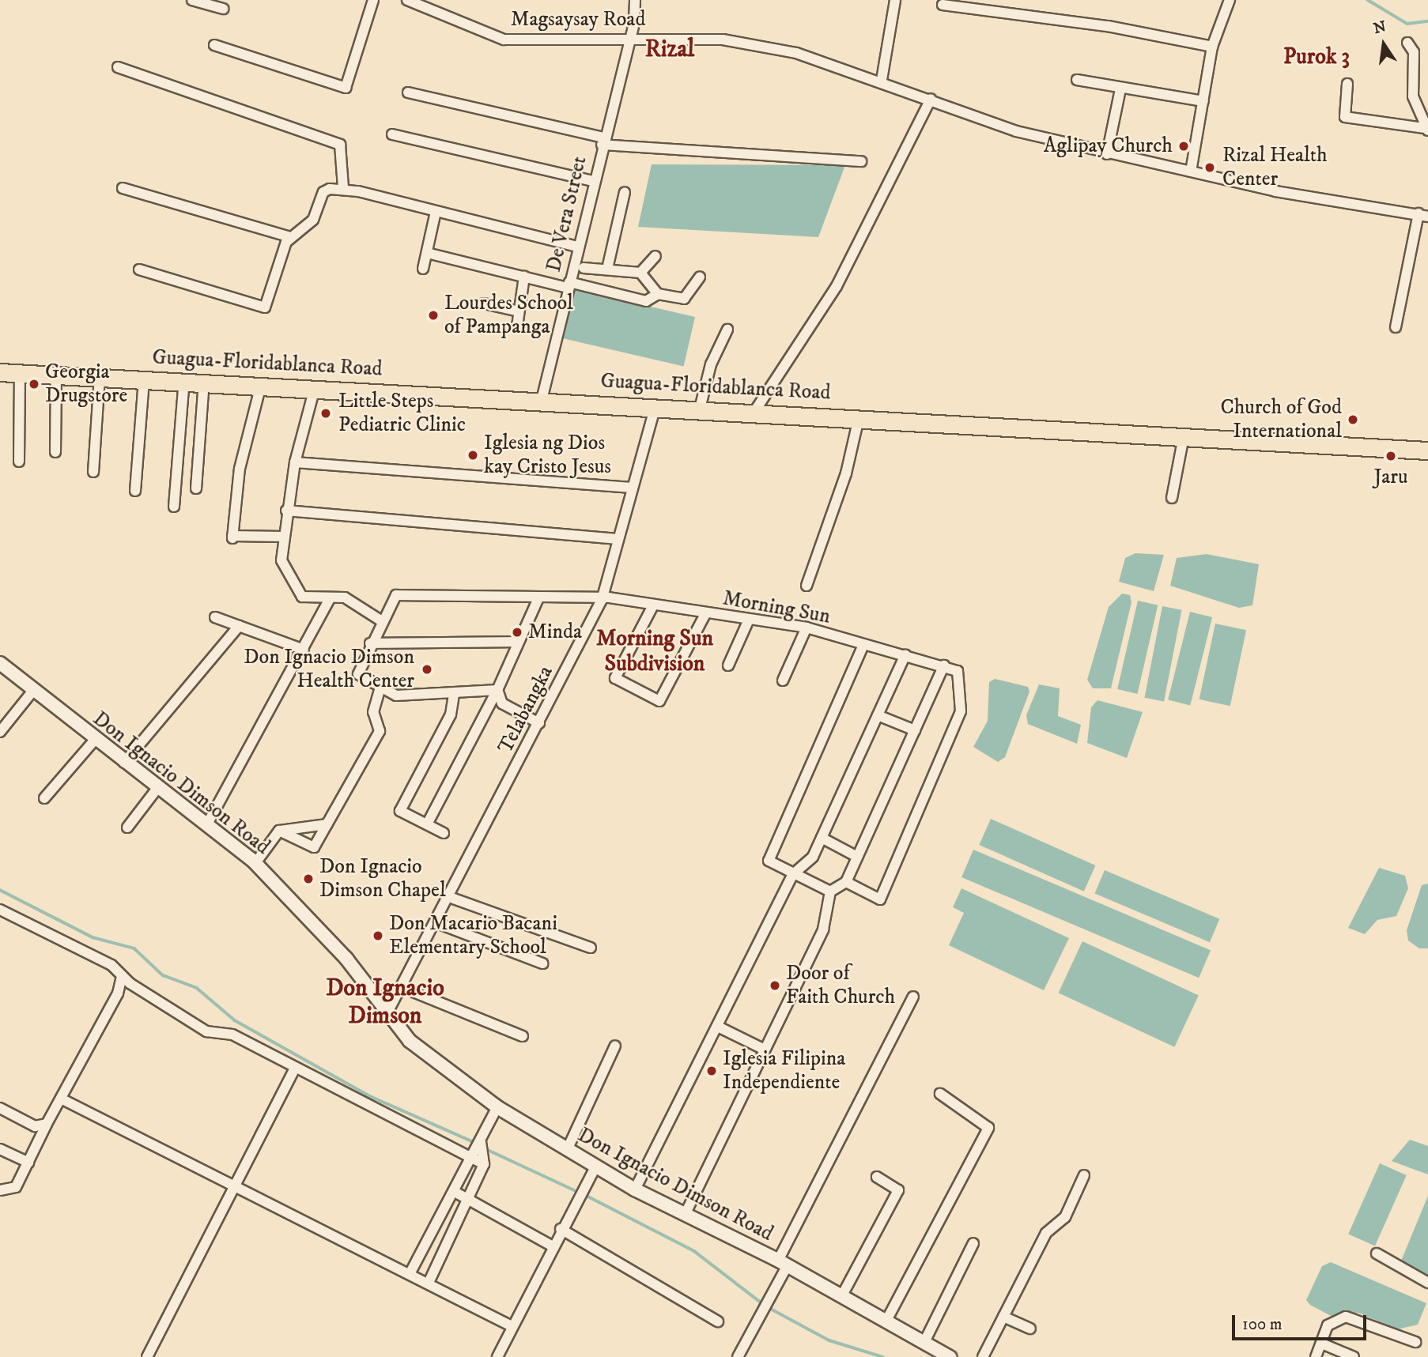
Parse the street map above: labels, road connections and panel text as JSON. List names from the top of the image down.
{
  "streets": {
    "main road": ["Guagua-Floridablanca Road"],
    "street": [
      "Magsaysay Road",
      "De Vera Street",
      "Morning Sun",
      "Telabangka",
      "Don Ignacio Dimson Road"
    ]
  },
  "crossings": [
    ["Magsaysay Road", "De Vera Street"],
    ["De Vera Street", "Guagua-Floridablanca Road"],
    ["Guagua-Floridablanca Road", "Telabangka"],
    ["Morning Sun", "Telabangka"],
    ["Telabangka", "Don Ignacio Dimson Road"]
  ],
  "districts": [
    "Rizal",
    "Purok 3",
    "Morning Sun Subdivision",
    "Don Ignacio Dimson"
  ],
  "places": [
    "Aglipay Church",
    "Rizal Health Center",
    "Lourdes School of Pampanga",
    "Georgia Drugstore",
    "Little Steps Pediatric Clinic",
    "Church of God International",
    "Iglesia ng Dios kay Cristo Jesus",
    "Jaru",
    "Minda",
    "Don Ignacio Dimson Health Center",
    "Don Ignacio Dimson Chapel",
    "Don Macario Bacani Elementary School",
    "Door of Faith Church",
    "Iglesia Filipina Independiente"
  ],
  "scale_bar": "100 m",
  "north": "top"
}
